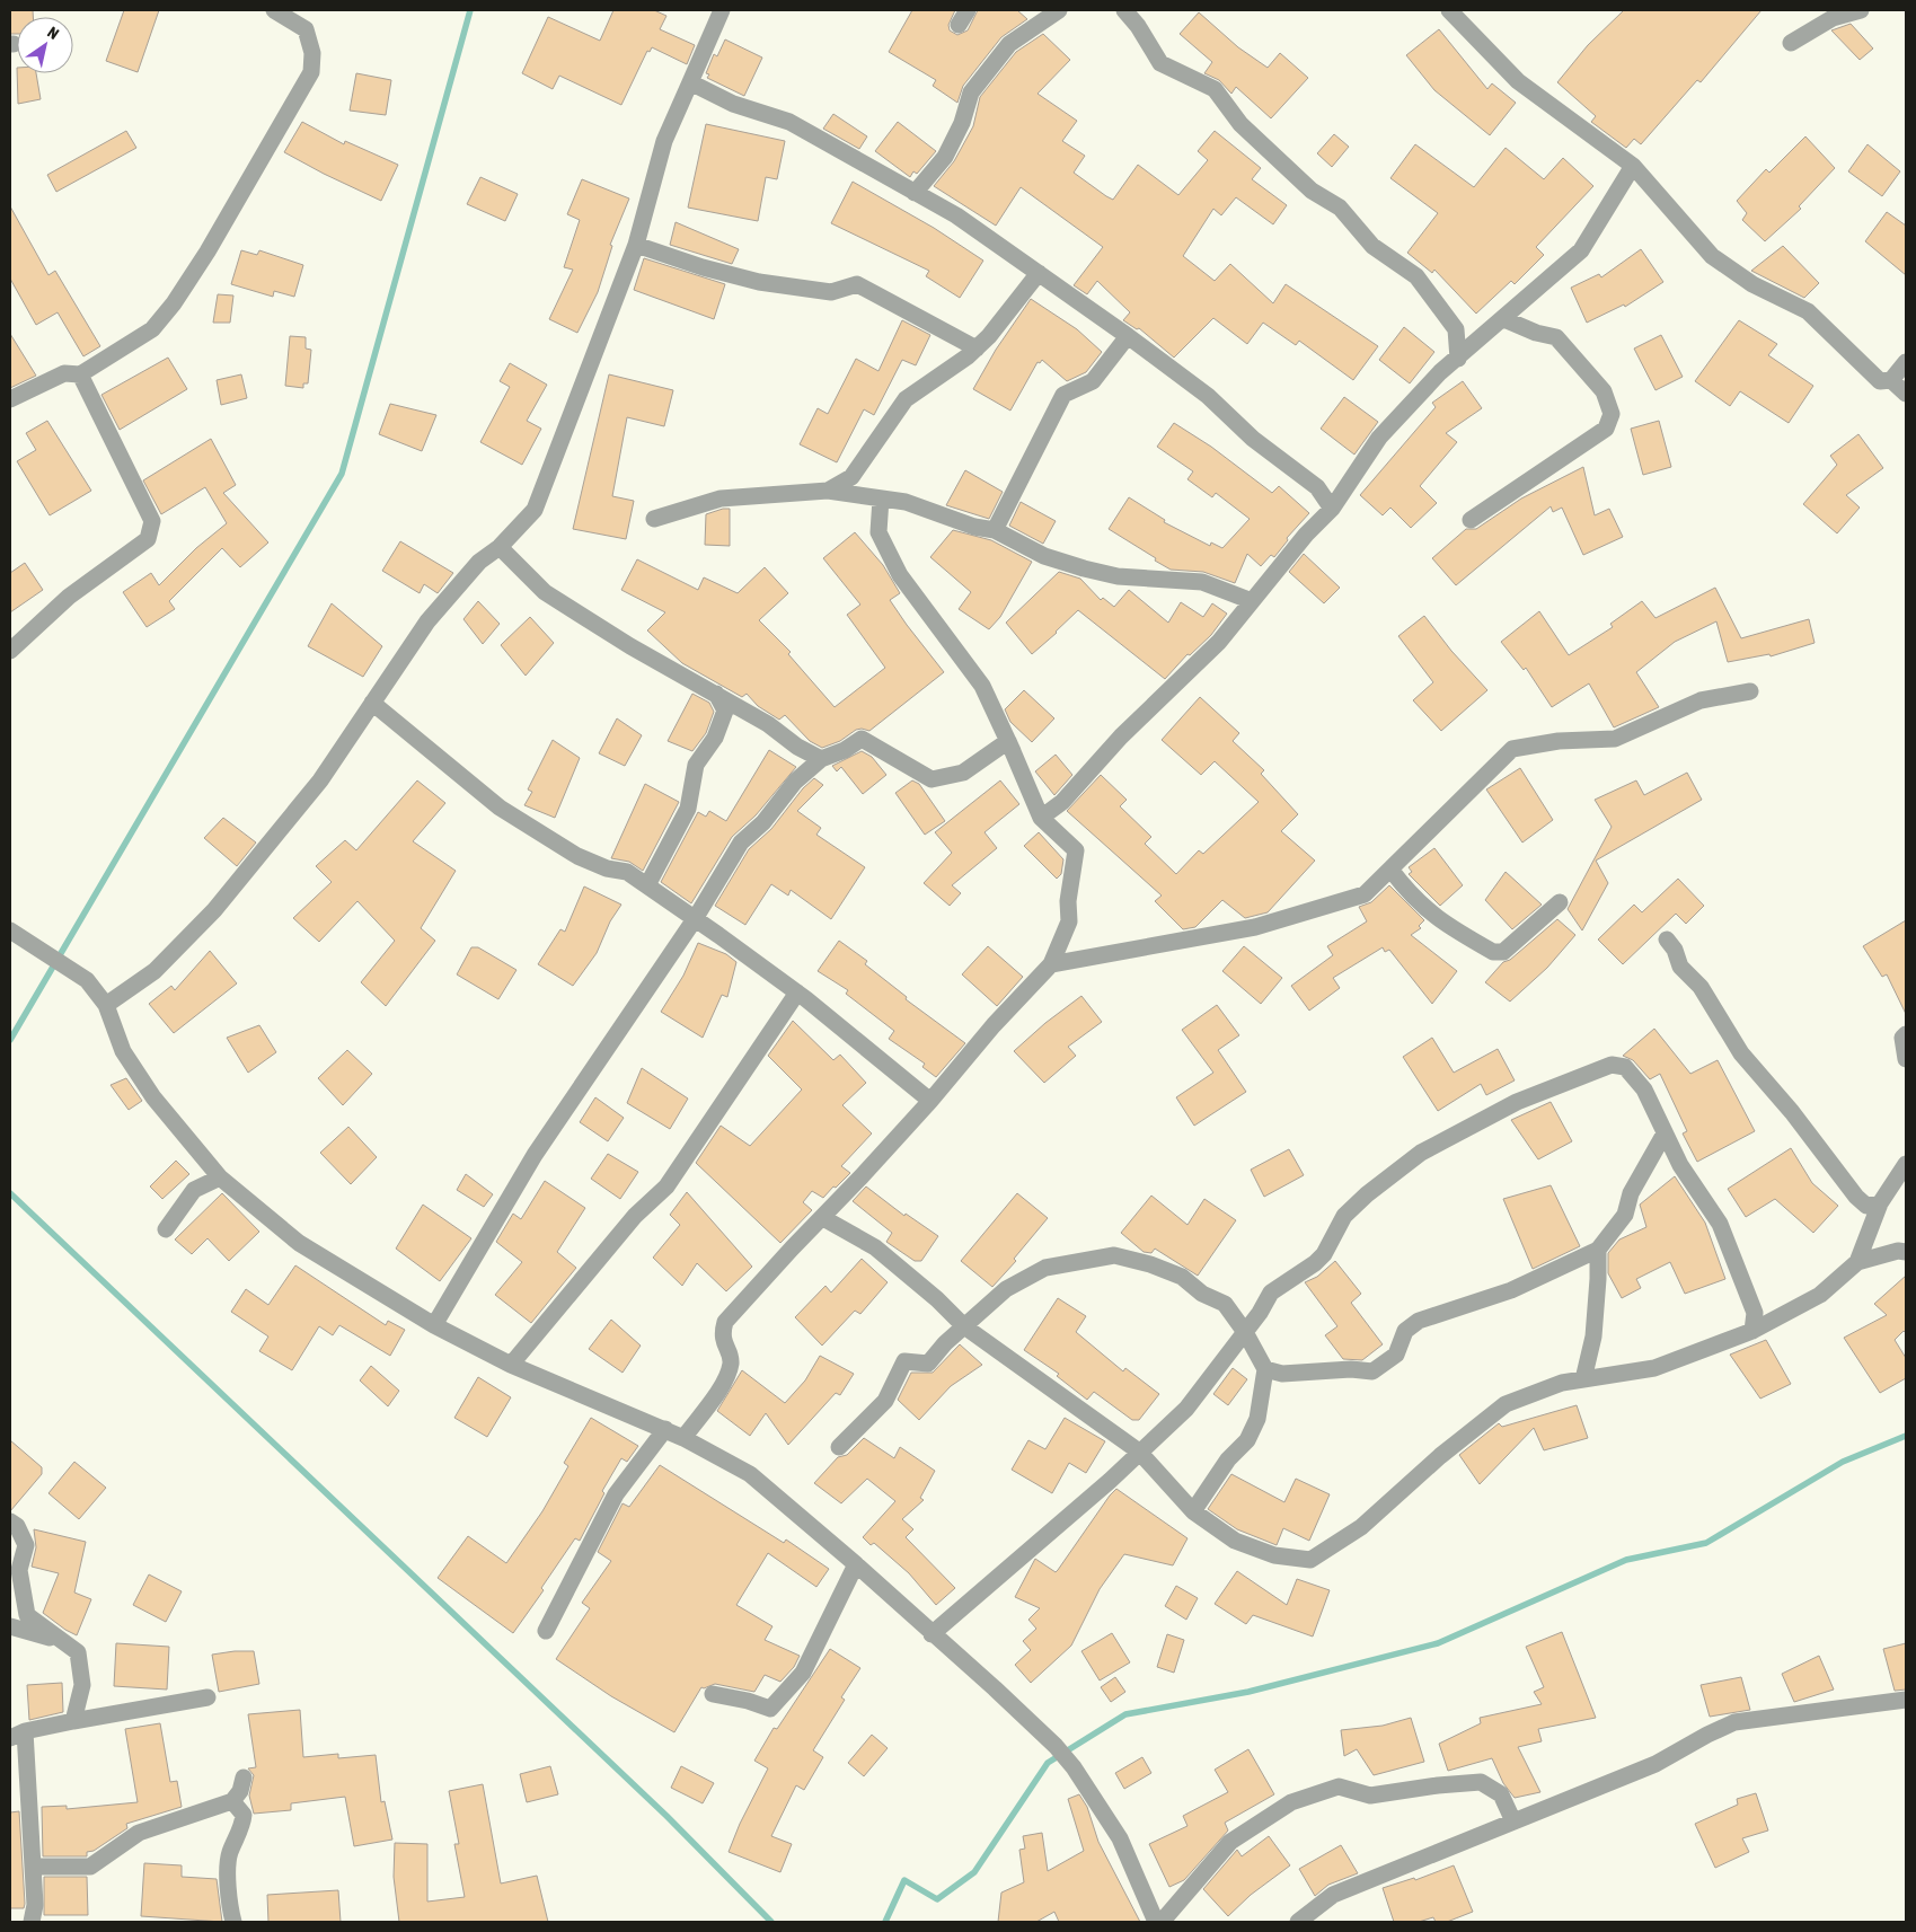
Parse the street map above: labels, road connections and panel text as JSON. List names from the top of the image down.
{
  "north": "top right"
}
